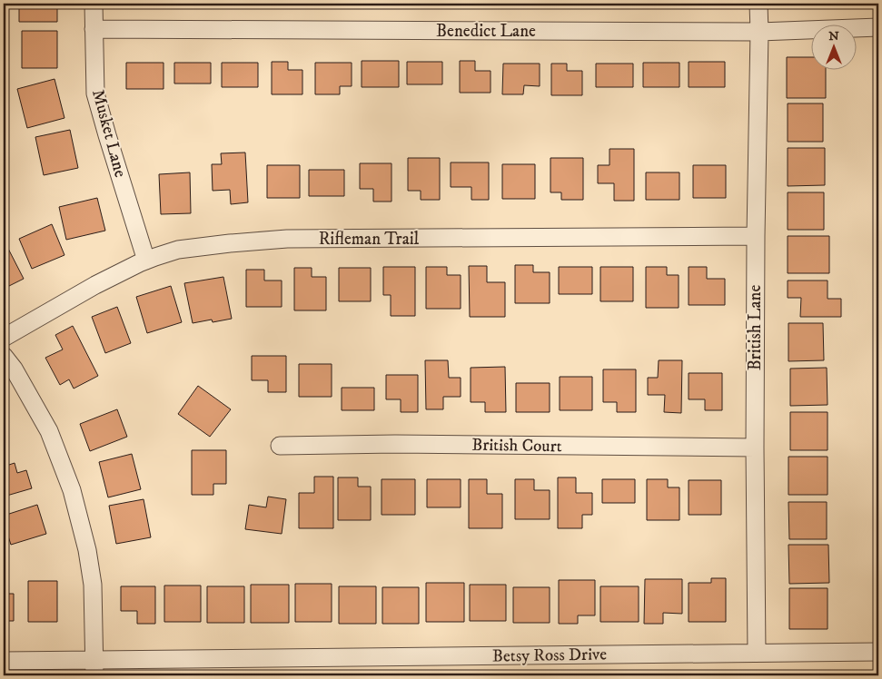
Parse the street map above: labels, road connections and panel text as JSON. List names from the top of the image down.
{
  "streets": {
    "street": [
      "Benedict Lane",
      "Musket Lane",
      "Rifleman Trail",
      "British Lane",
      "British Court",
      "Betsy Ross Drive"
    ]
  },
  "crossings": [
    ["Benedict Lane", "Musket Lane"],
    ["Benedict Lane", "British Lane"],
    ["Musket Lane", "Rifleman Trail"],
    ["Rifleman Trail", "British Lane"],
    ["British Lane", "British Court"],
    ["British Lane", "Betsy Ross Drive"]
  ],
  "north": "top"
}
